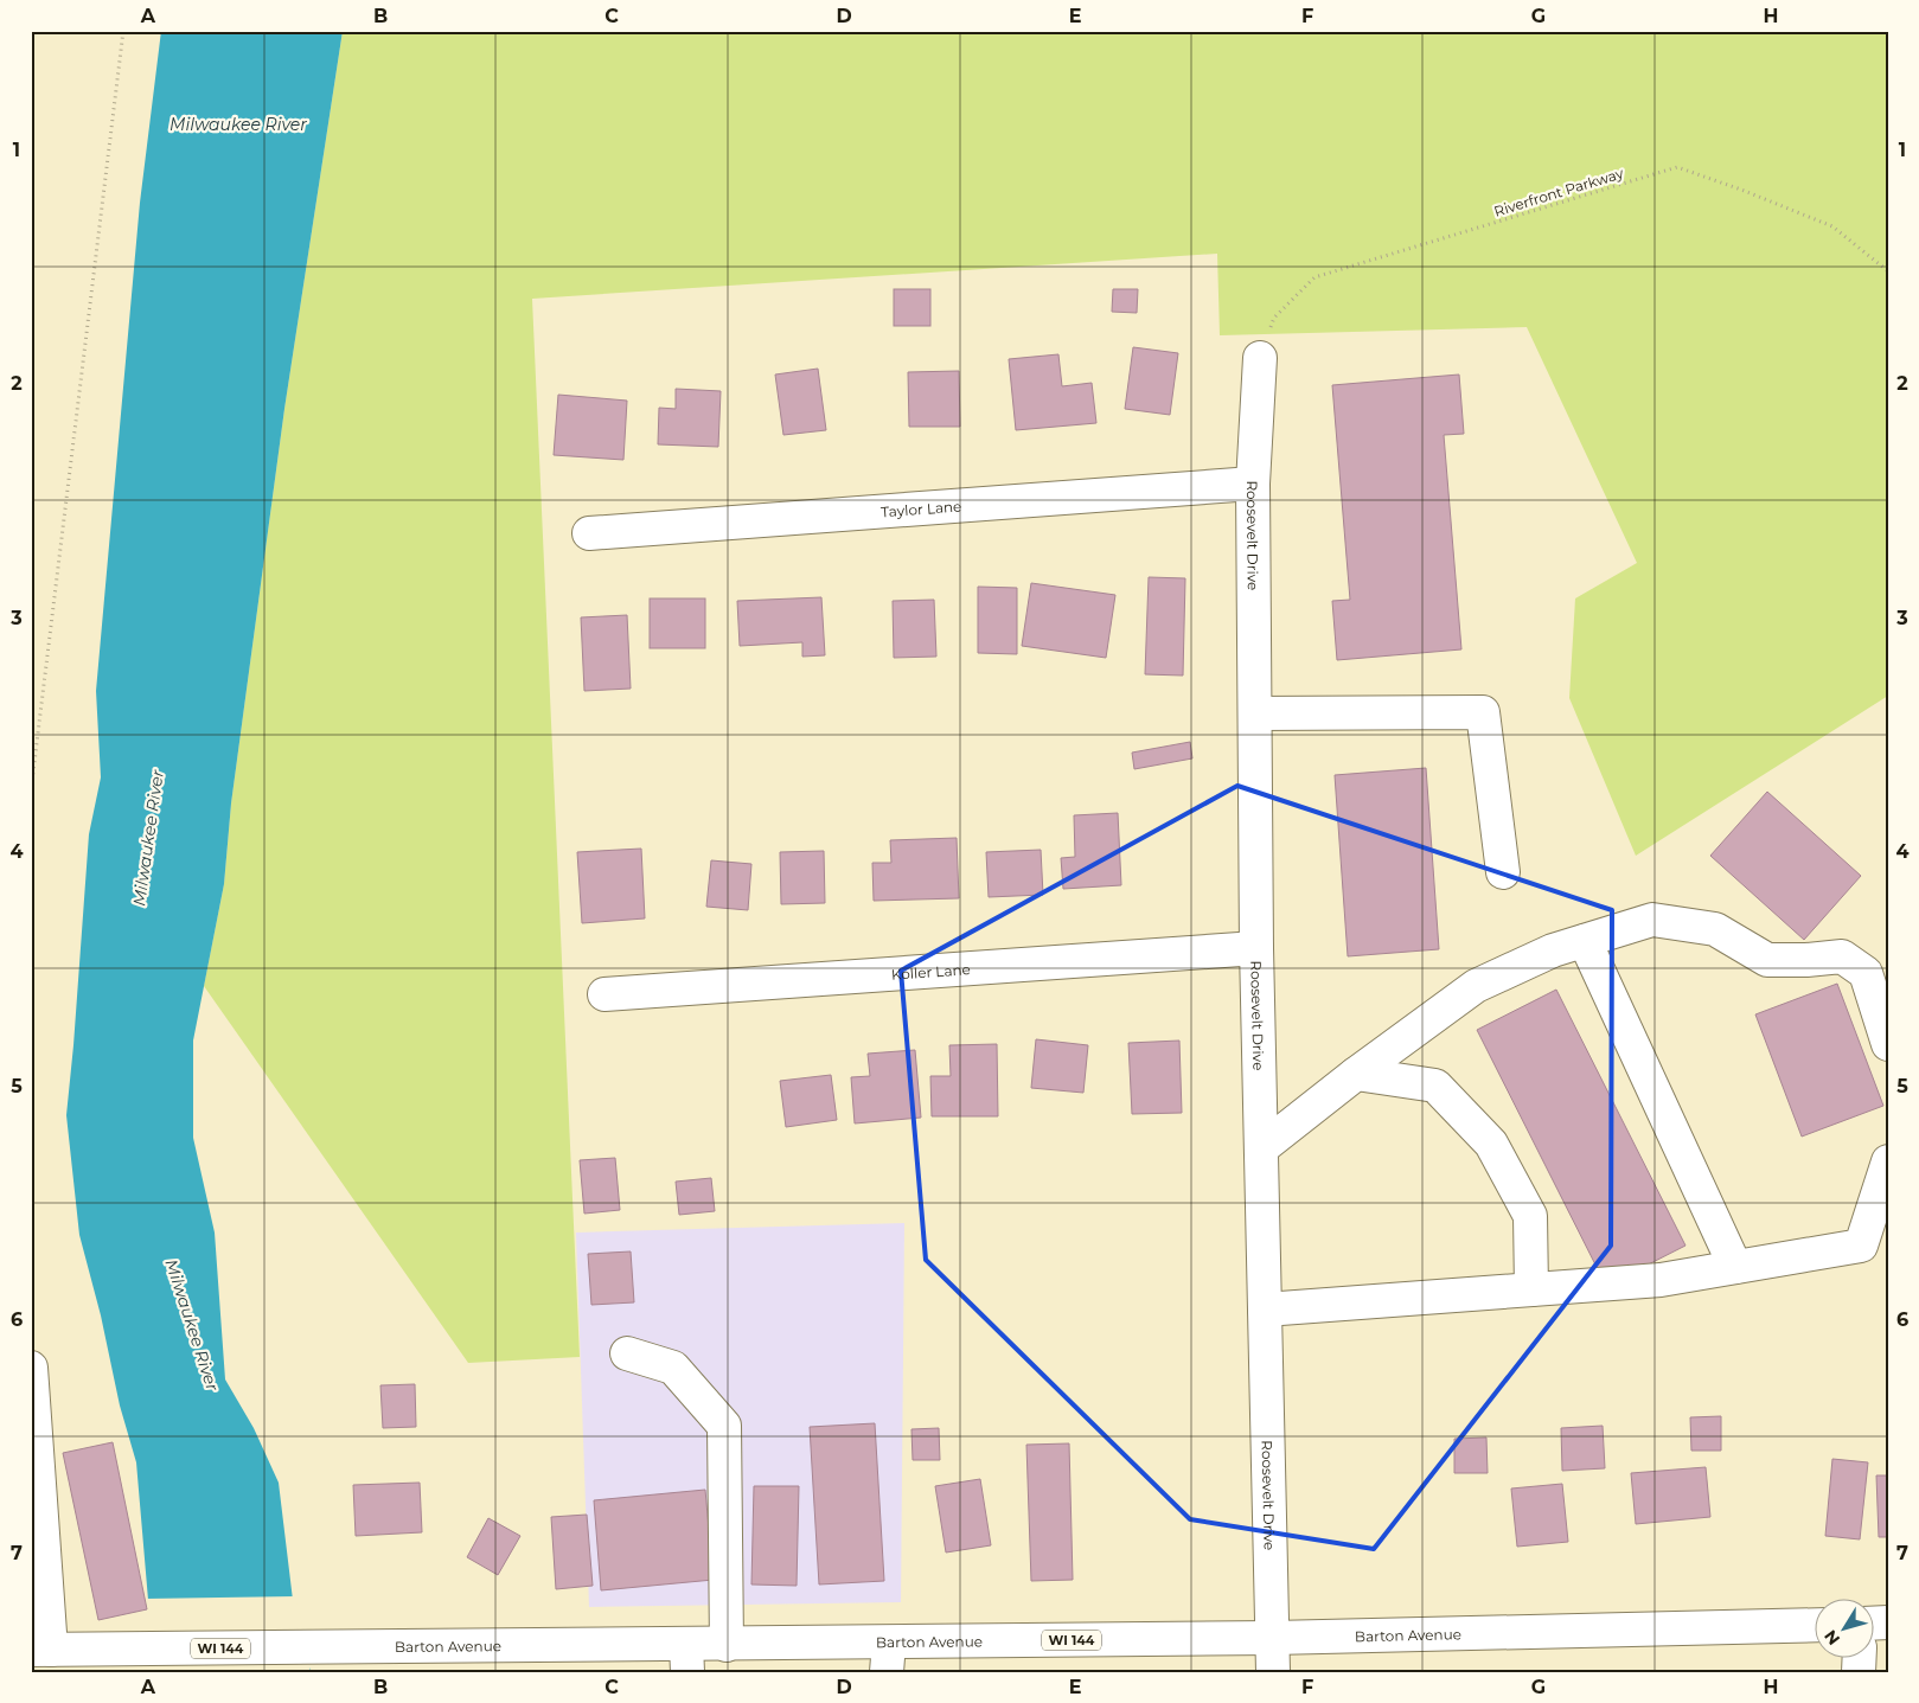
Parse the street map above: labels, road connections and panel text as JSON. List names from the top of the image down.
{
  "streets": {
    "street": [
      "Taylor Lane",
      "Roosevelt Drive",
      "Koller Lane",
      "Barton Avenue",
      "WI 144"
    ],
    "path": ["Riverfront Parkway"]
  },
  "crossings": [
    ["Riverfront Parkway", "Roosevelt Drive"],
    ["Taylor Lane", "Roosevelt Drive"],
    ["Roosevelt Drive", "Koller Lane"],
    ["Roosevelt Drive", "Barton Avenue"]
  ],
  "water": ["Milwaukee River"],
  "north": "bottom left",
  "grid": {
    "columns": [
      "A",
      "B",
      "C",
      "D",
      "E",
      "F",
      "G",
      "H"
    ],
    "rows": [
      "1",
      "2",
      "3",
      "4",
      "5",
      "6",
      "7"
    ]
  }
}
